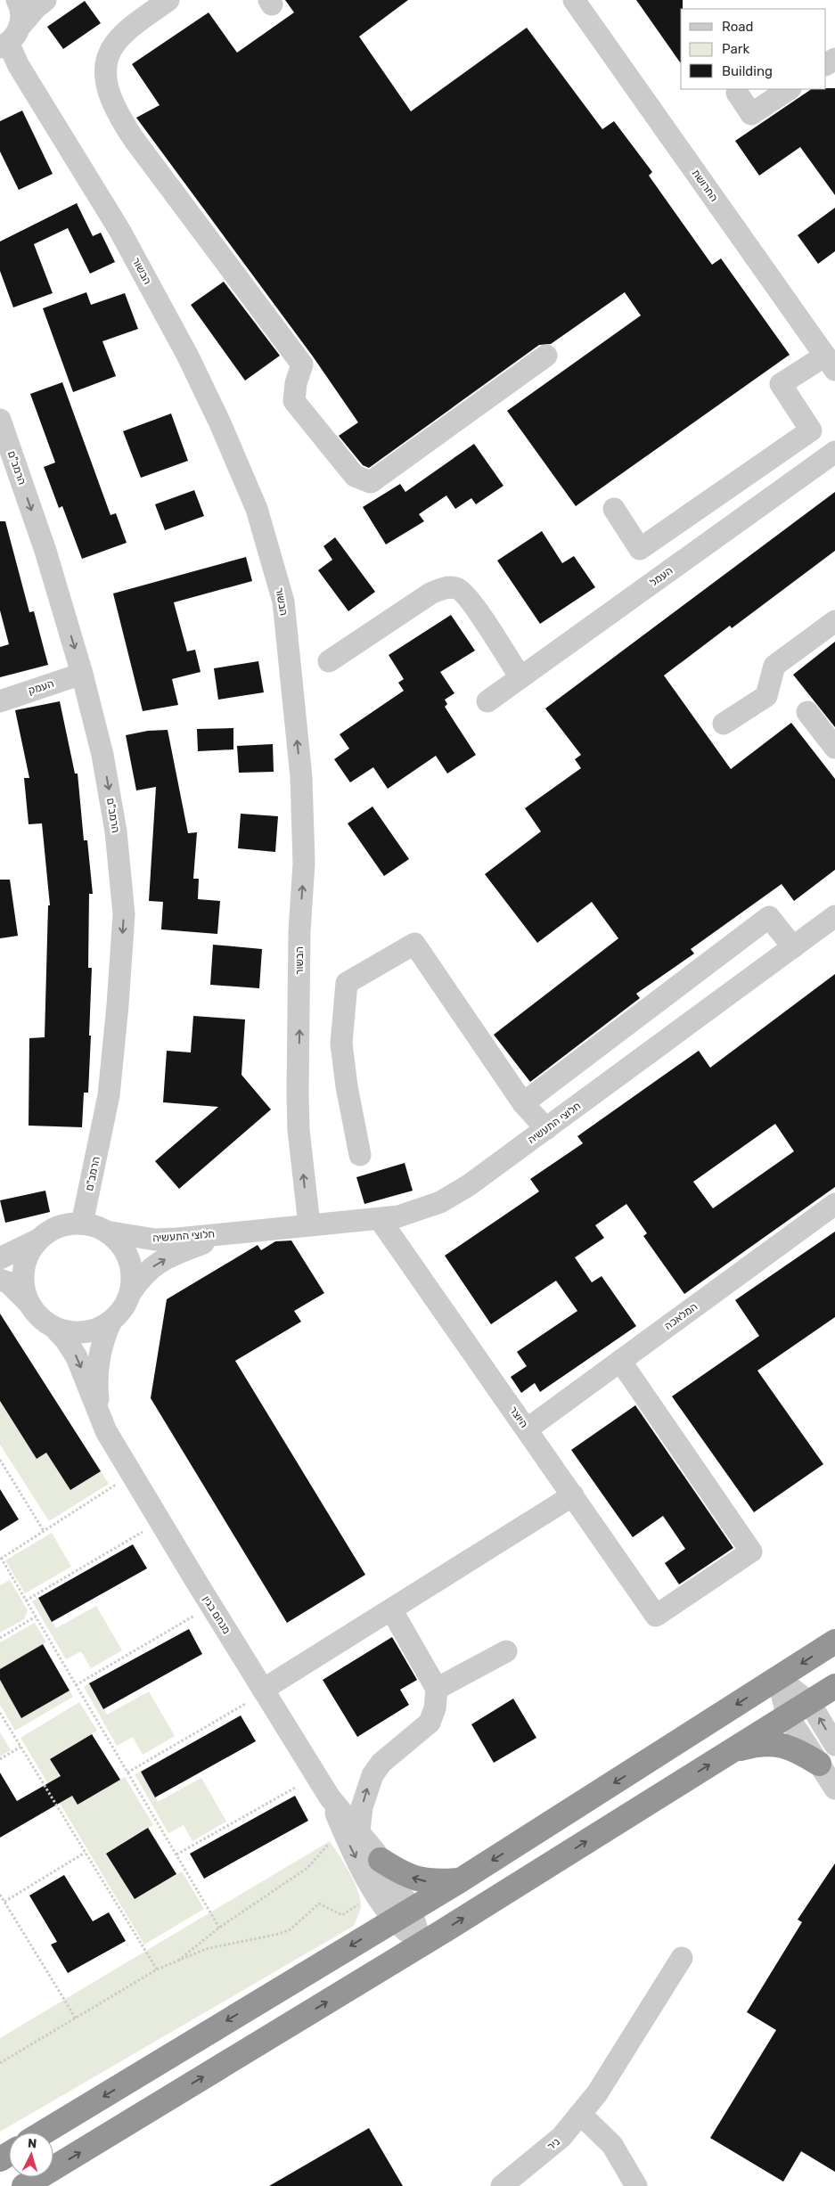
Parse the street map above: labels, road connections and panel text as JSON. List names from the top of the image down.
{
  "streets": {
    "street": [
      "החרושת",
      "הבשור",
      "הרמב\"ם",
      "העמל",
      "העמק",
      "חלוצי התעשיה",
      "המלאכה",
      "היוצר",
      "מנחם בגין",
      "ניר"
    ]
  },
  "crossings": [
    ["הבשור", "חלוצי התעשיה"],
    ["הרמב\"ם", "העמק"],
    ["הרמב\"ם", "חלוצי התעשיה"],
    ["הרמב\"ם", "מנחם בגין"],
    ["חלוצי התעשיה", "היוצר"],
    ["חלוצי התעשיה", "מנחם בגין"],
    ["המלאכה", "היוצר"]
  ],
  "one_way": ["הבשור", "הרמב\"ם"],
  "legend": ["Road", "Park", "Building"],
  "north": "top"
}
